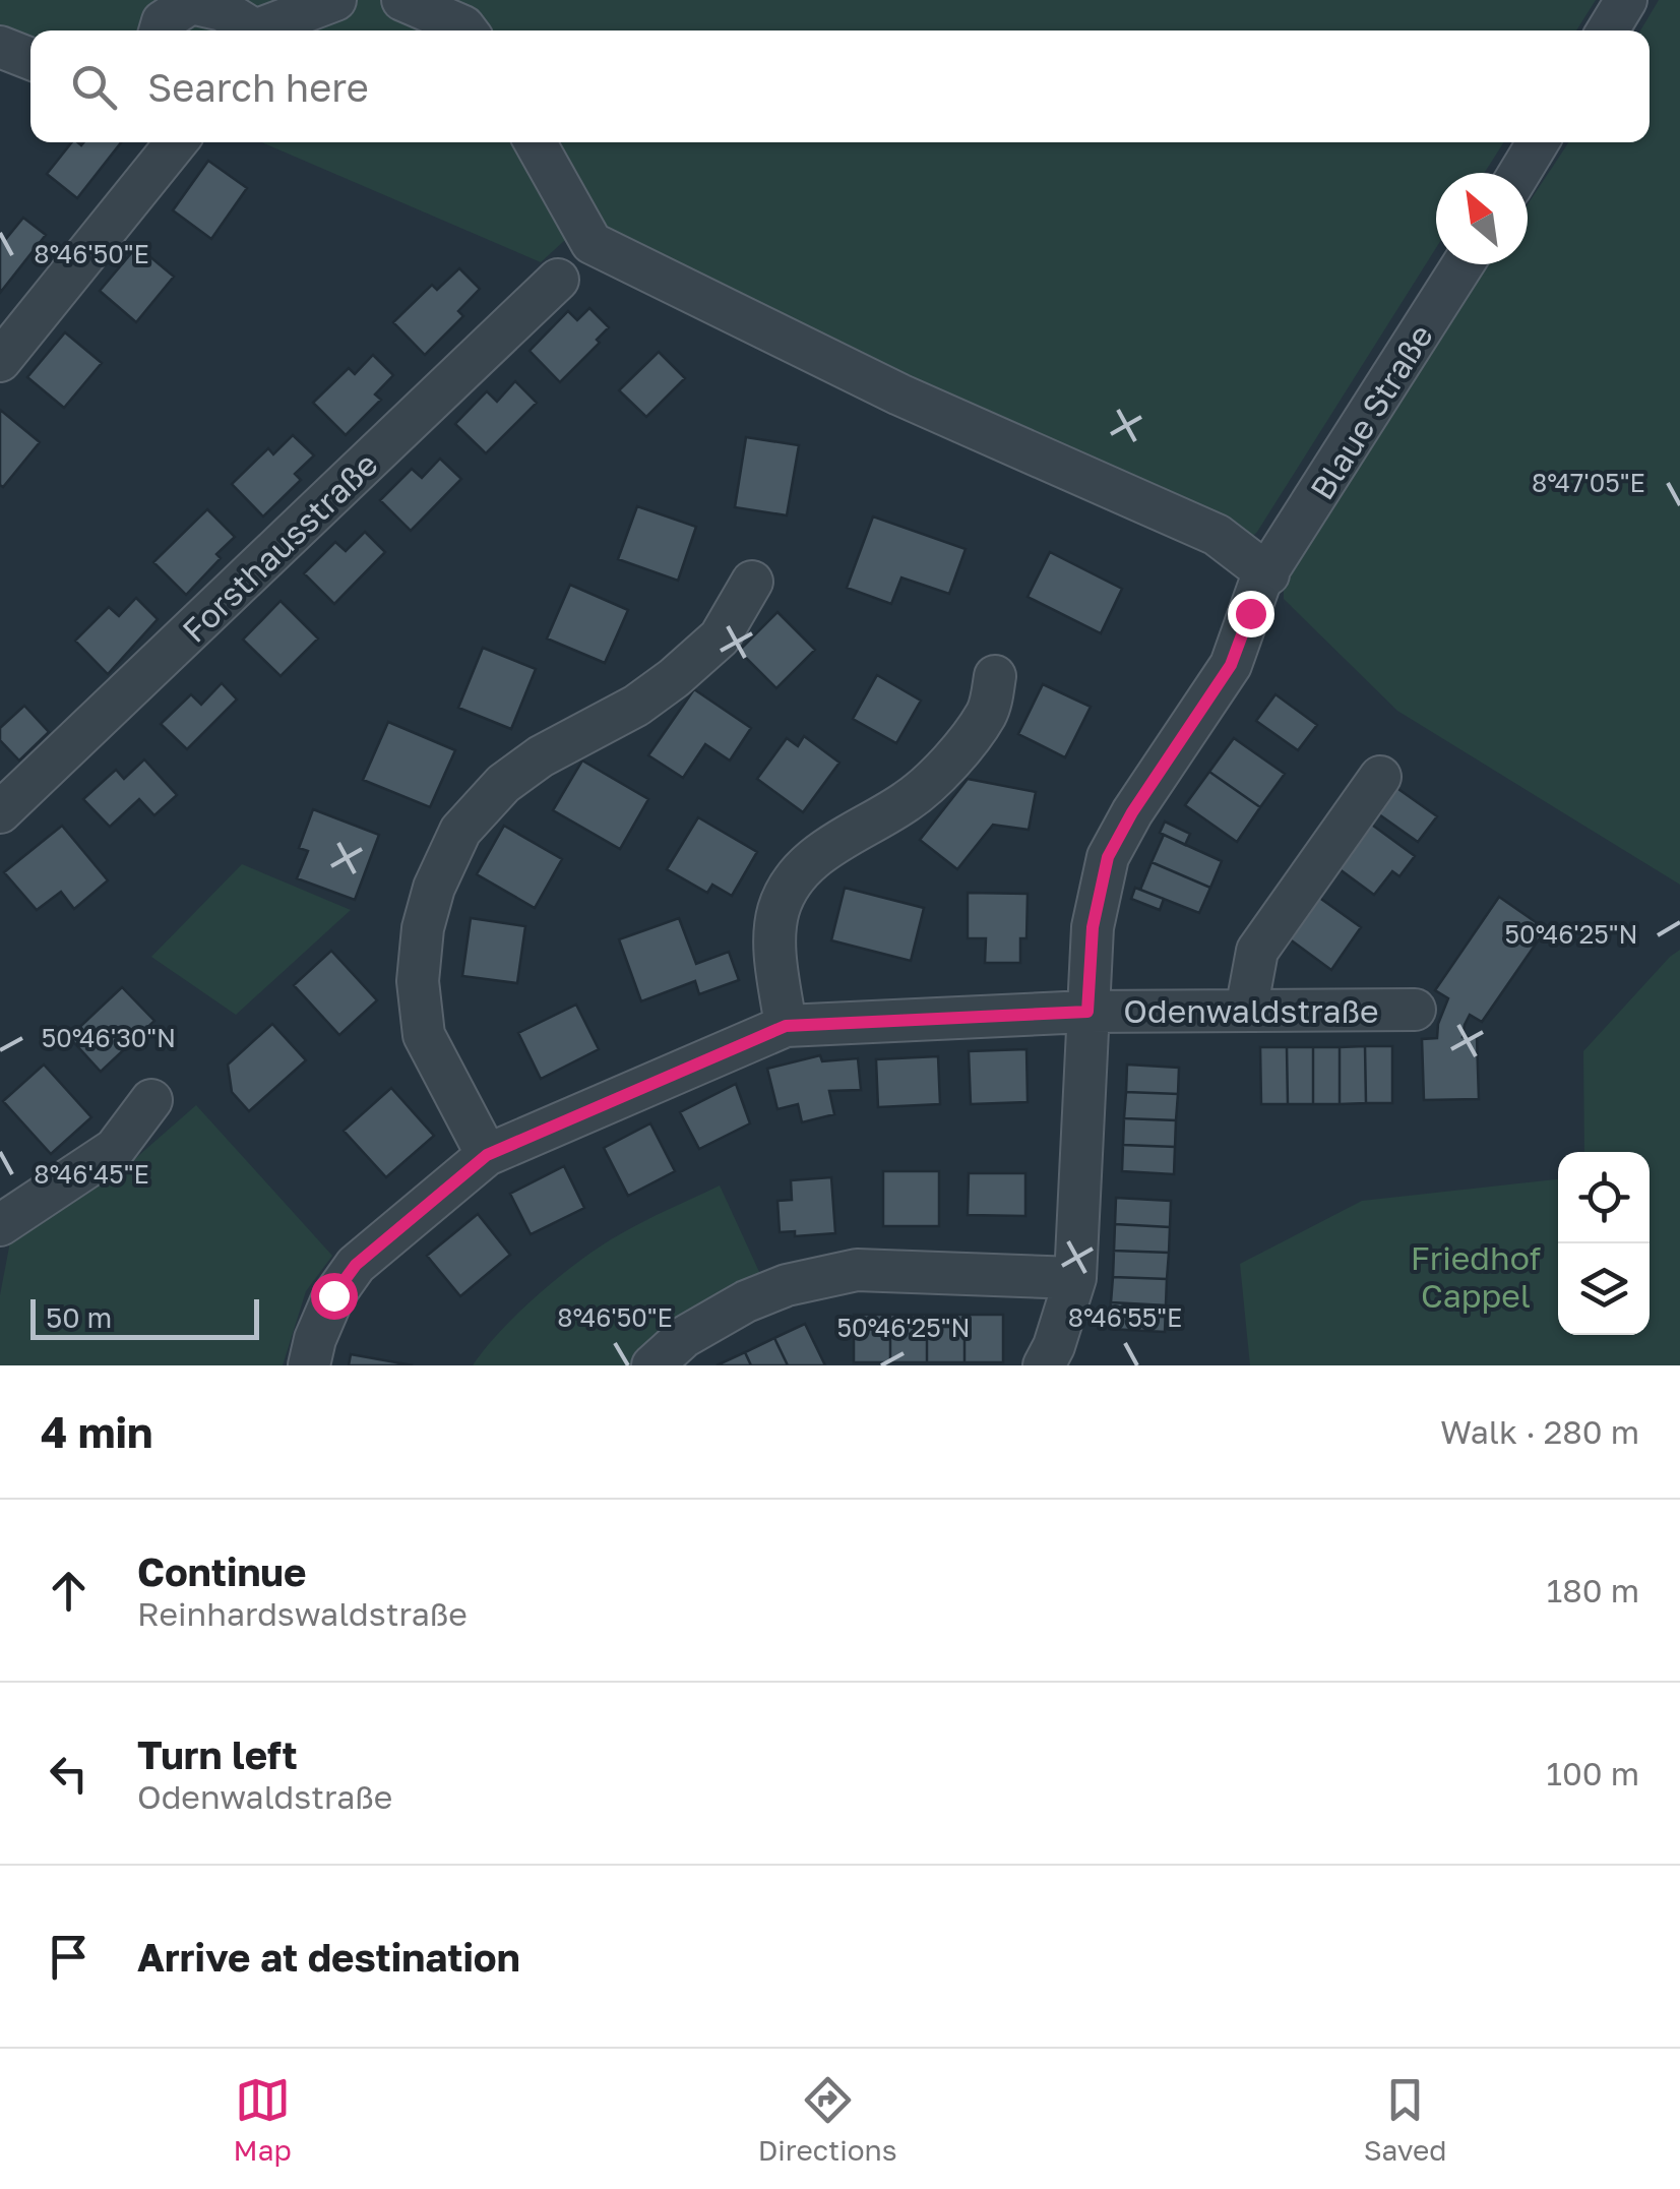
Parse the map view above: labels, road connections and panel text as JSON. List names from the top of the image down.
{
  "streets": {
    "street": ["Blaue Straße", "Forsthausstraße", "Odenwaldstraße"]
  },
  "crossings": [
    ["Blaue Straße", "Odenwaldstraße"]
  ],
  "parks": ["Friedhof Cappel"],
  "scale_bar": "50 m",
  "north": "top left",
  "page": {
    "search": "Search here",
    "scale": "50 m",
    "heading": ["4 min", "Walk · 280 m"],
    "list": [
      ["Continue", "Reinhardswaldstraße", "180 m"],
      ["Turn left", "Odenwaldstraße", "100 m"],
      "Arrive at destination"
    ],
    "nav": ["Map", "Directions", "Saved"]
  },
  "coordinates": [
    "8°46'50\"E",
    "8°47'05\"E",
    "50°46'25\"N",
    "50°46'30\"N",
    "8°46'45\"E",
    "8°46'55\"E"
  ]
}
